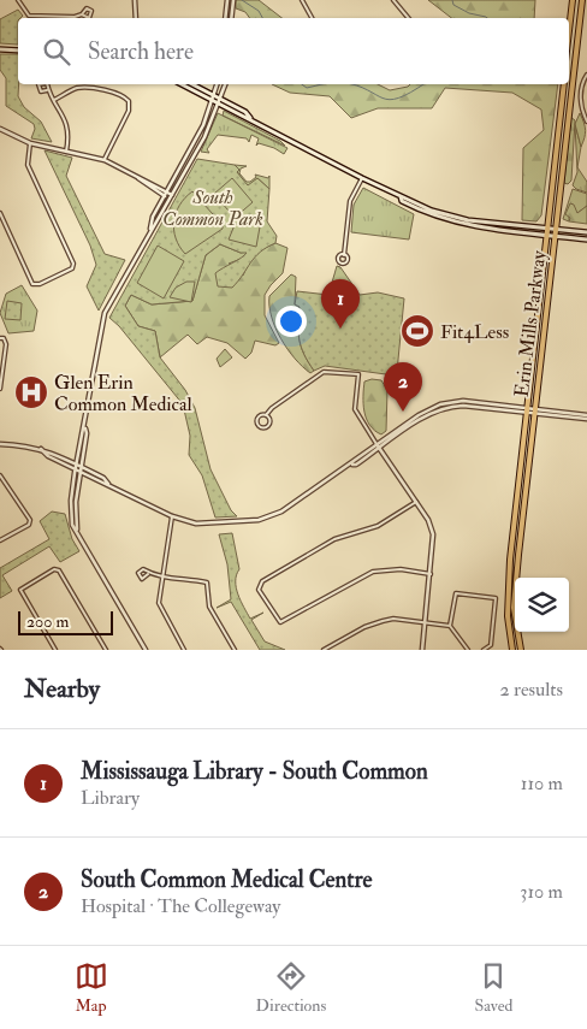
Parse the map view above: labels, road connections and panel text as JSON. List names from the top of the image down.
{
  "streets": {
    "main road": ["Erin Mills Parkway"]
  },
  "parks": ["South Common Park"],
  "places": {
    "sports": ["Fit4Less"],
    "hospital": ["Glen Erin Common Medical"]
  },
  "scale_bar": "200 m",
  "page": {
    "search": "Search here",
    "pins": ["1", "2"],
    "scale": "200 m",
    "heading": ["Nearby", "2 results"],
    "list": [
      {
        "mark": "1",
        "name": "Mississauga Library - South Common",
        "note": "Library",
        "value": "110 m"
      },
      {
        "mark": "2",
        "name": "South Common Medical Centre",
        "note": "Hospital · The Collegeway",
        "value": "310 m"
      }
    ],
    "nav": ["Map", "Directions", "Saved"]
  }
}
